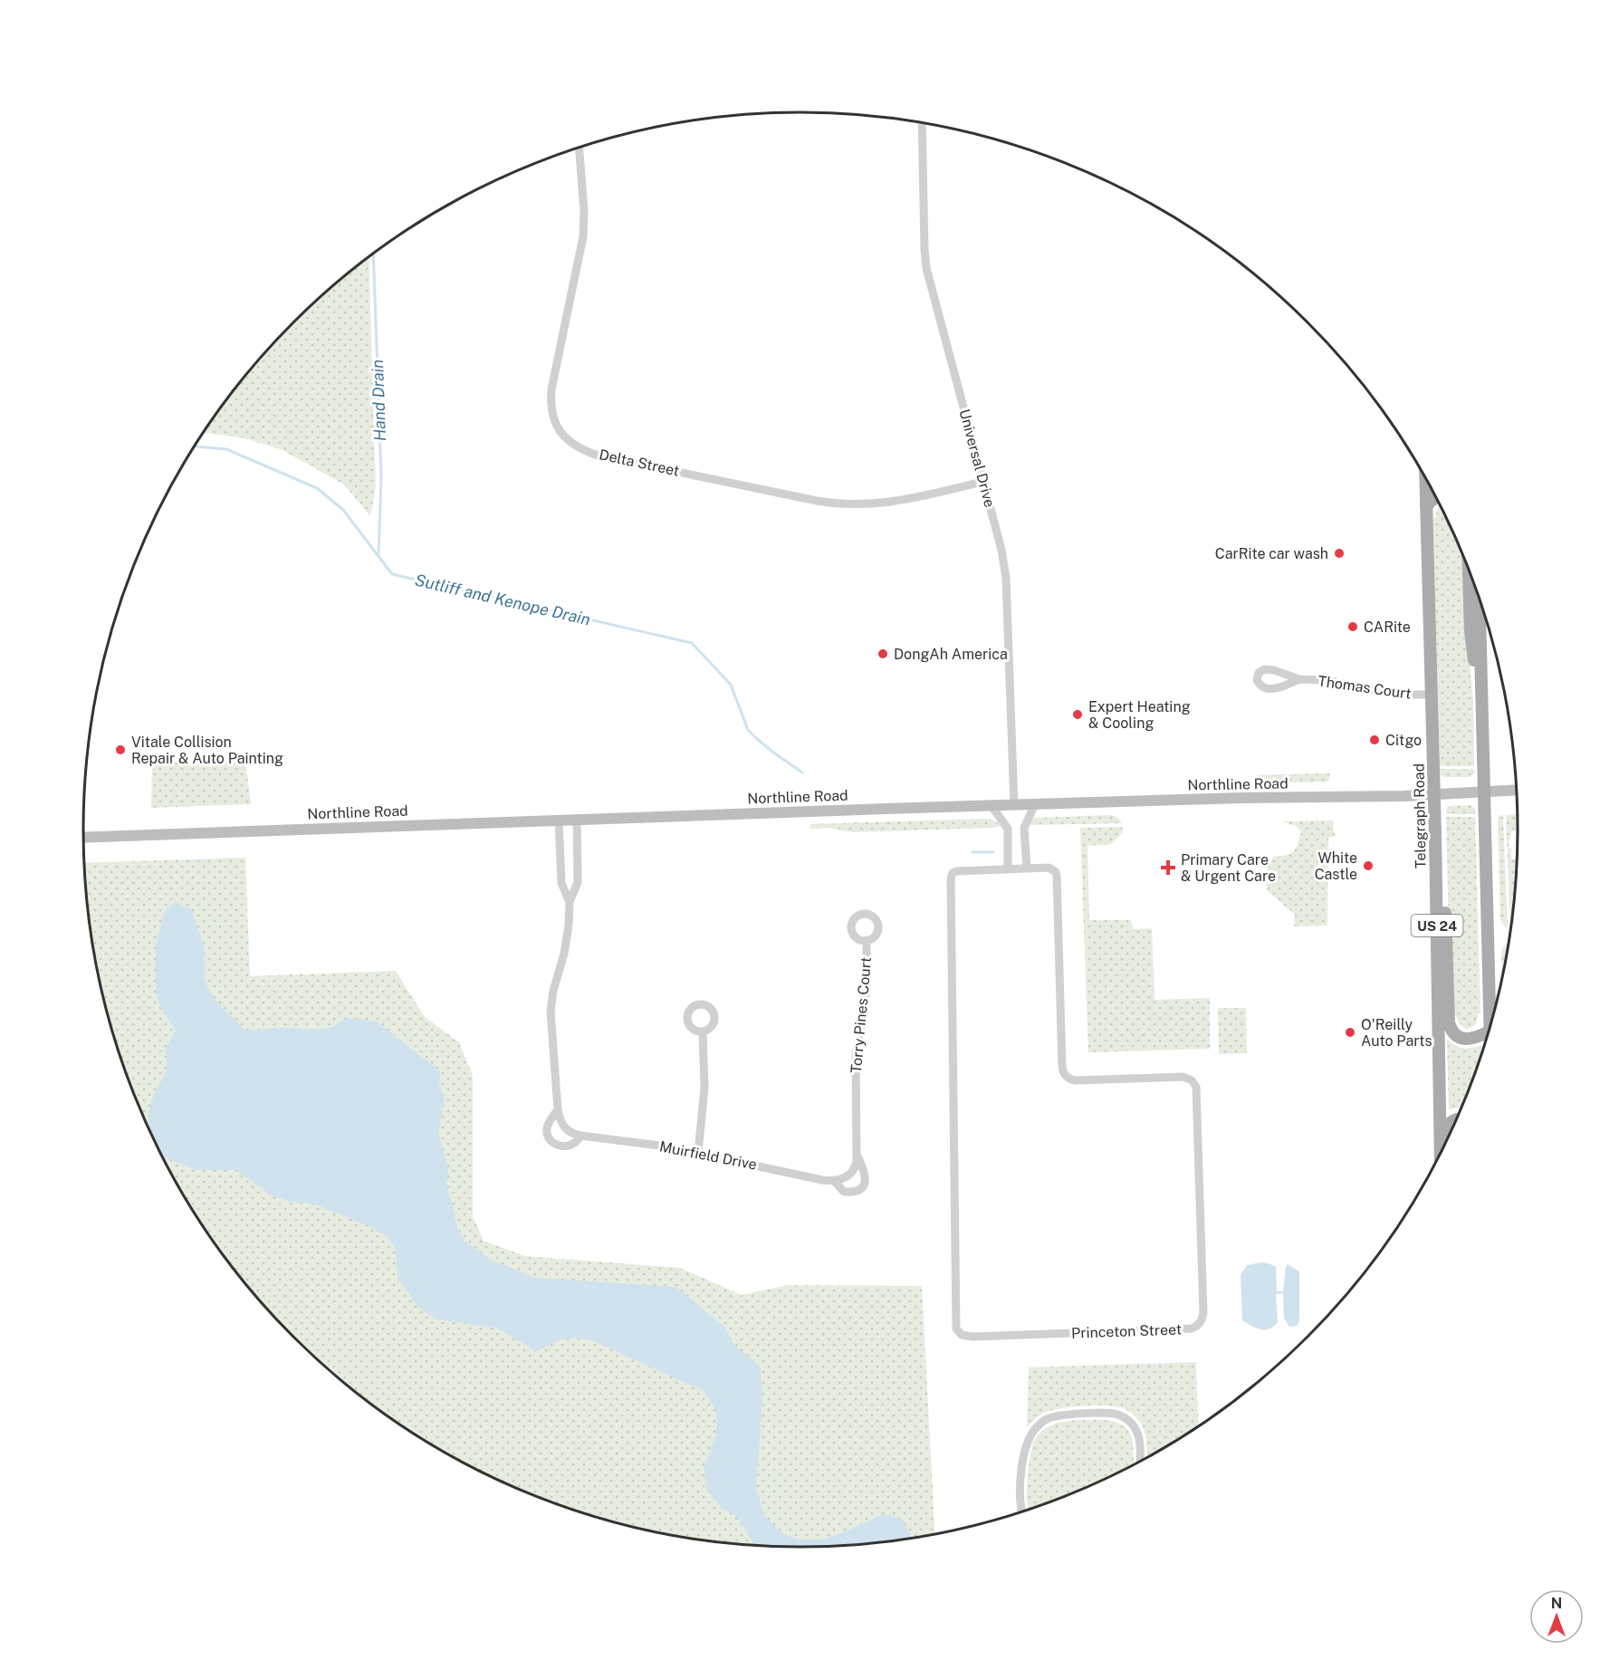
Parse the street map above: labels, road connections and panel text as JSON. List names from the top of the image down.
{
  "streets": {
    "main road": ["Northline Road", "Telegraph Road", "US 24"],
    "street": [
      "Universal Drive",
      "Delta Street",
      "Thomas Court",
      "Torry Pines Court",
      "Muirfield Drive",
      "Princeton Street"
    ]
  },
  "crossings": [
    ["Universal Drive", "Delta Street"],
    ["Universal Drive", "Northline Road"],
    ["Thomas Court", "Telegraph Road"],
    ["Northline Road", "Telegraph Road"],
    ["Torry Pines Court", "Muirfield Drive"]
  ],
  "water": ["Hand Drain", "Sutliff and Kenope Drain"],
  "places": {
    "other": [
      "CarRite car wash",
      "CARite",
      "DongAh America",
      "Expert Heating & Cooling",
      "Citgo",
      "Vitale Collision Repair & Auto Painting",
      "White Castle",
      "O'Reilly Auto Parts"
    ],
    "health": ["Primary Care & Urgent Care"]
  },
  "north": "top"
}
